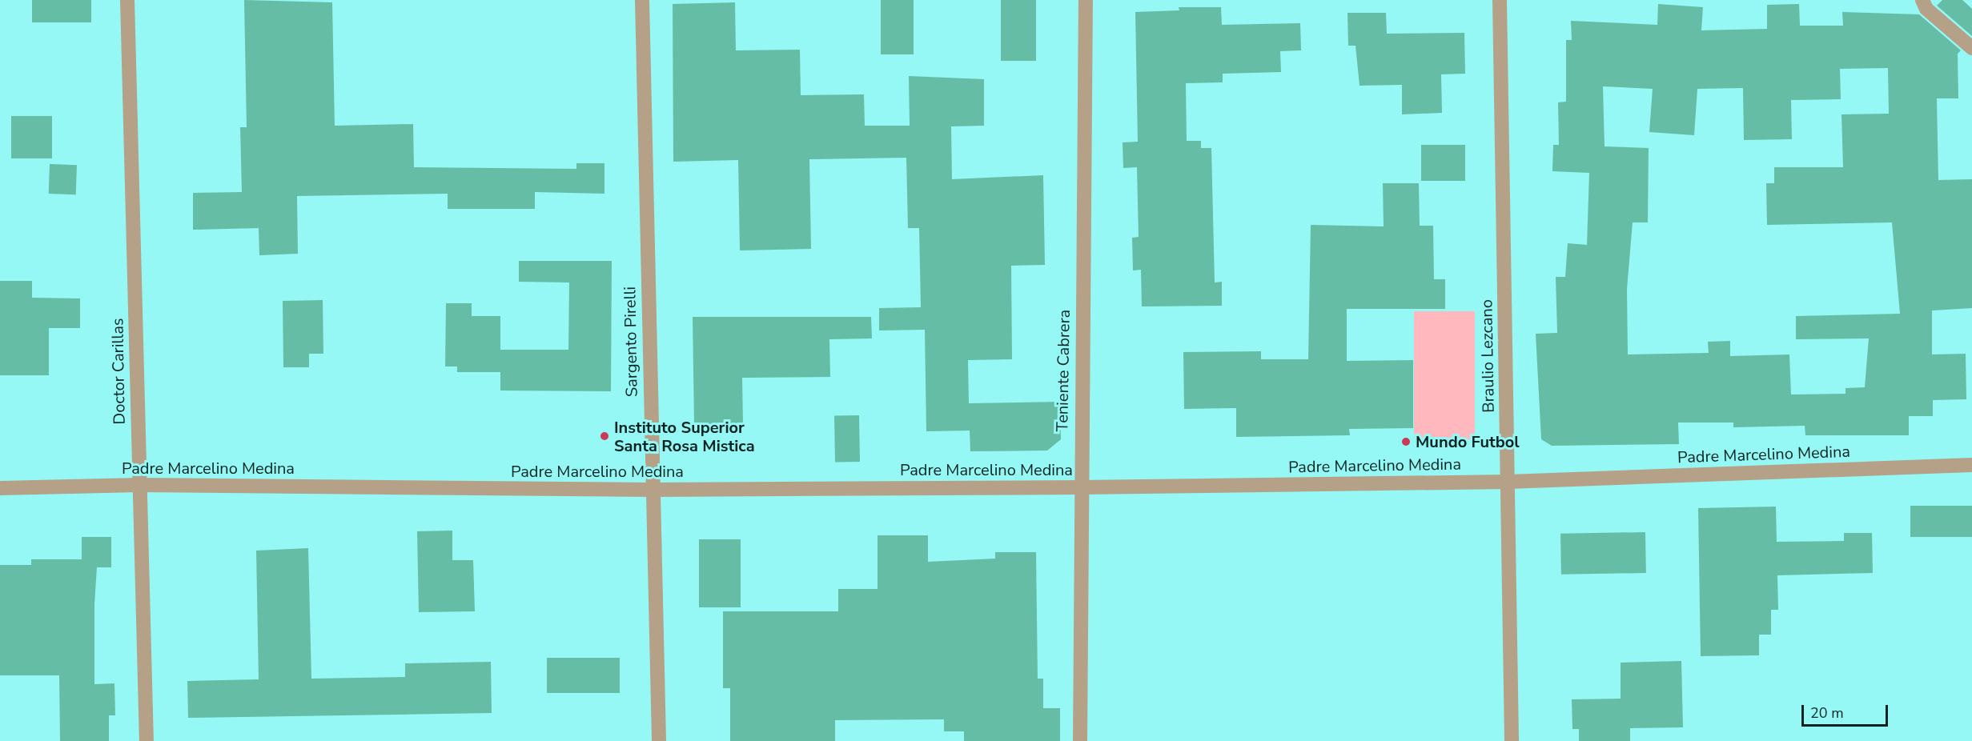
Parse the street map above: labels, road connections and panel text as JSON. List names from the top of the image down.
{
  "streets": {
    "street": [
      "Sargento Pirelli",
      "Braulio Lezcano",
      "Teniente Cabrera",
      "Doctor Carillas",
      "Padre Marcelino Medina"
    ]
  },
  "crossings": [
    ["Sargento Pirelli", "Padre Marcelino Medina"],
    ["Braulio Lezcano", "Padre Marcelino Medina"],
    ["Teniente Cabrera", "Padre Marcelino Medina"],
    ["Doctor Carillas", "Padre Marcelino Medina"]
  ],
  "places": ["Instituto Superior Santa Rosa Mistica", "Mundo Futbol"],
  "scale_bar": "20 m"
}
